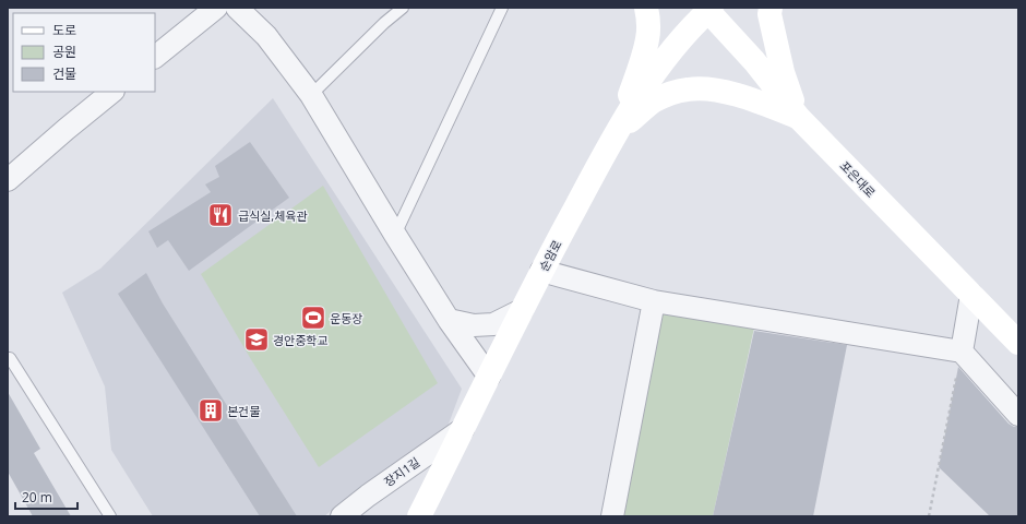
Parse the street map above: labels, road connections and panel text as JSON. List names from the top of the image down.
{
  "streets": {
    "street": ["포은대로", "순암로", "장지1길"]
  },
  "crossings": [
    ["포은대로", "순암로"],
    ["순암로", "장지1길"]
  ],
  "places": {
    "restaurant": ["급식실,체육관"],
    "sports": ["운동장"],
    "school or university": ["경안중학교"],
    "building": ["본건물"]
  },
  "legend": ["도로", "공원", "건물"],
  "scale_bar": "20 m"
}
